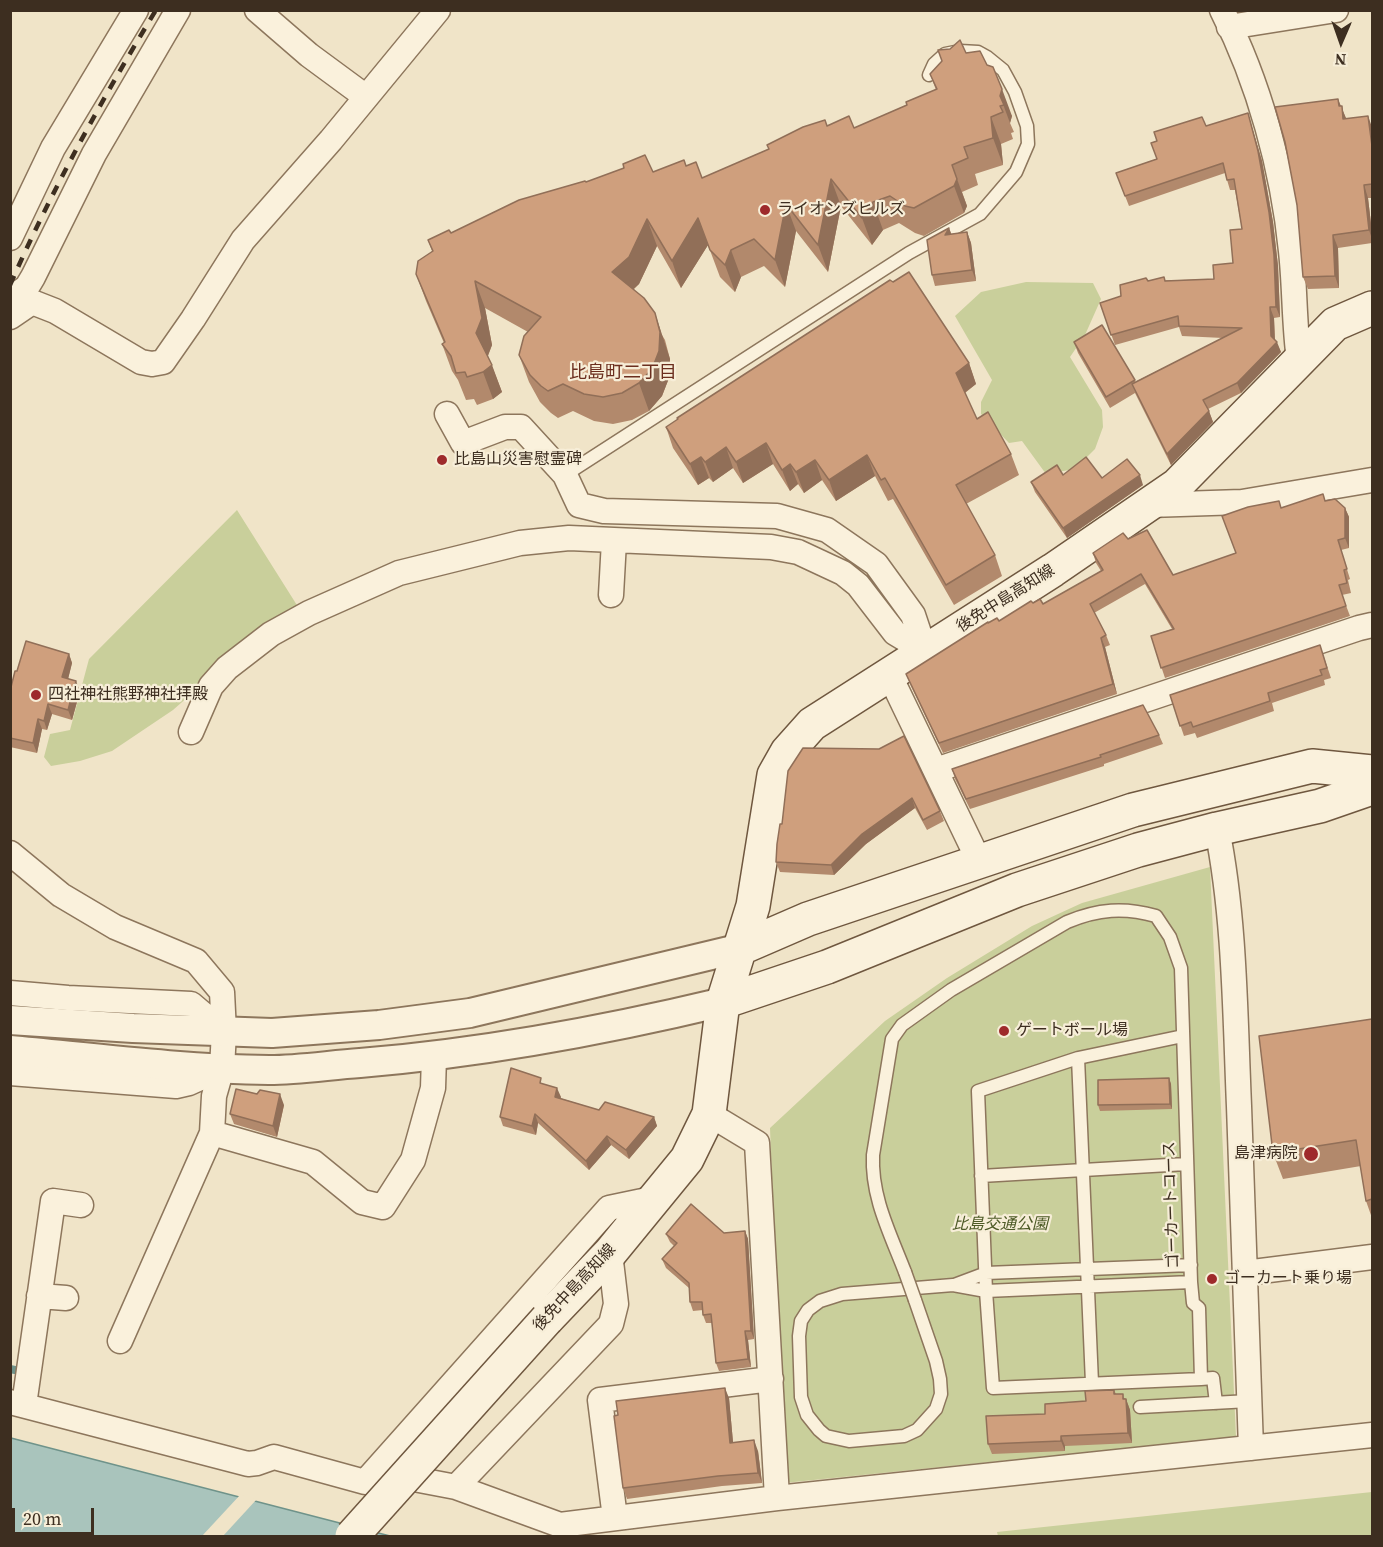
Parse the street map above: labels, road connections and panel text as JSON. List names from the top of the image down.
{
  "streets": {
    "main road": ["後免中島高知線"],
    "lane": ["ゴーカートコース"]
  },
  "districts": ["比島町二丁目"],
  "parks": ["比島交通公園"],
  "places": [
    "ライオンズヒルズ",
    "比島山災害慰霊碑",
    "四社神社熊野神社拝殿",
    "ゲートボール場",
    "島津病院",
    "ゴーカート乗り場"
  ],
  "scale_bar": "20 m",
  "north": "bottom"
}
